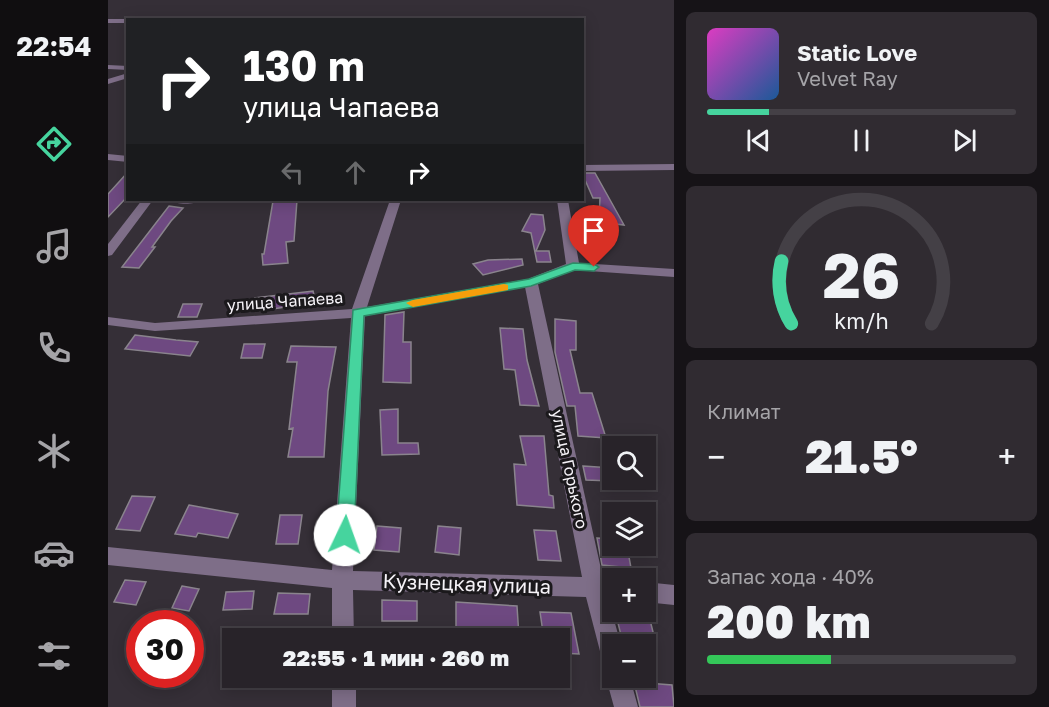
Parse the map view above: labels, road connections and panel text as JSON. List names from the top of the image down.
{
  "streets": {
    "street": ["улица Чапаева", "улица Горького", "Кузнецкая улица"]
  },
  "crossings": [
    ["улица Чапаева", "улица Горького"]
  ],
  "page": {
    "tabs": "22:54",
    "turn": ["130 m", "улица Чапаева"],
    "song": ["Static Love", "Velvet Ray"],
    "tile": [
      "Климат",
      ["Запас хода · 40%", "200 km"]
    ],
    "heat": ["−", "21.5°", "+"],
    "map_buttons": ["+", "−"],
    "limit": "30",
    "trip": "22:55 · 1 мин · 260 m",
    "gauge": ["26", "km/h"]
  }
}
